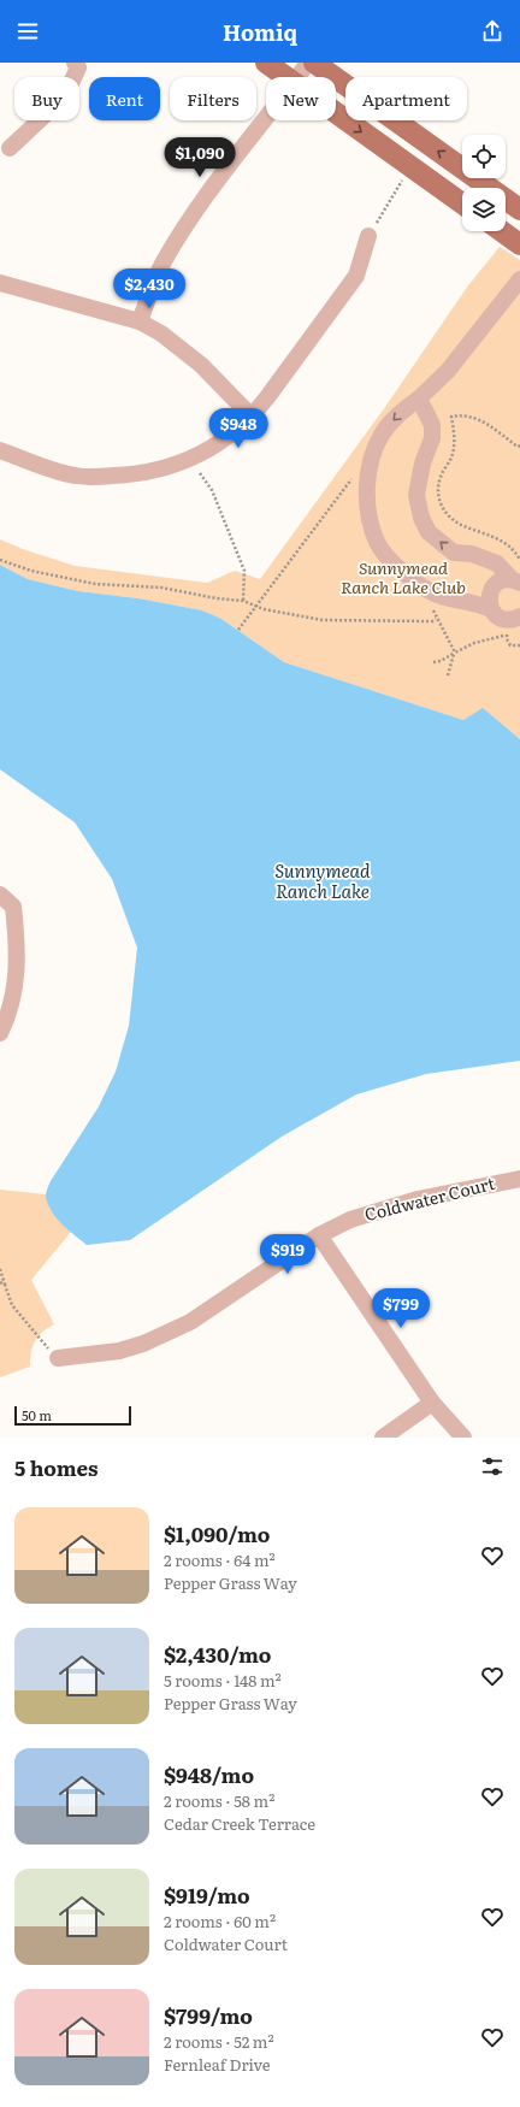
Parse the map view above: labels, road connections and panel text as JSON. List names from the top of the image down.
{
  "streets": {
    "street": ["Coldwater Court"]
  },
  "water": ["Sunnymead Ranch Lake"],
  "parks": ["Sunnymead Ranch Lake Club"],
  "scale_bar": "50 m",
  "page": {
    "header": "Homiq",
    "chip": [
      "Buy",
      "Rent",
      "Filters",
      "New",
      "Apartment"
    ],
    "price": [
      "$1,090",
      "$2,430",
      "$948",
      "$919",
      "$799"
    ],
    "scale": "50 m",
    "heading": "5 homes",
    "list": [
      {
        "name": "$1,090/mo",
        "note": "2 rooms · 64 m² · Pepper Grass Way"
      },
      {
        "name": "$2,430/mo",
        "note": "5 rooms · 148 m² · Pepper Grass Way"
      },
      {
        "name": "$948/mo",
        "note": "2 rooms · 58 m² · Cedar Creek Terrace"
      },
      {
        "name": "$919/mo",
        "note": "2 rooms · 60 m² · Coldwater Court"
      },
      {
        "name": "$799/mo",
        "note": "2 rooms · 52 m² · Fernleaf Drive"
      }
    ]
  }
}
